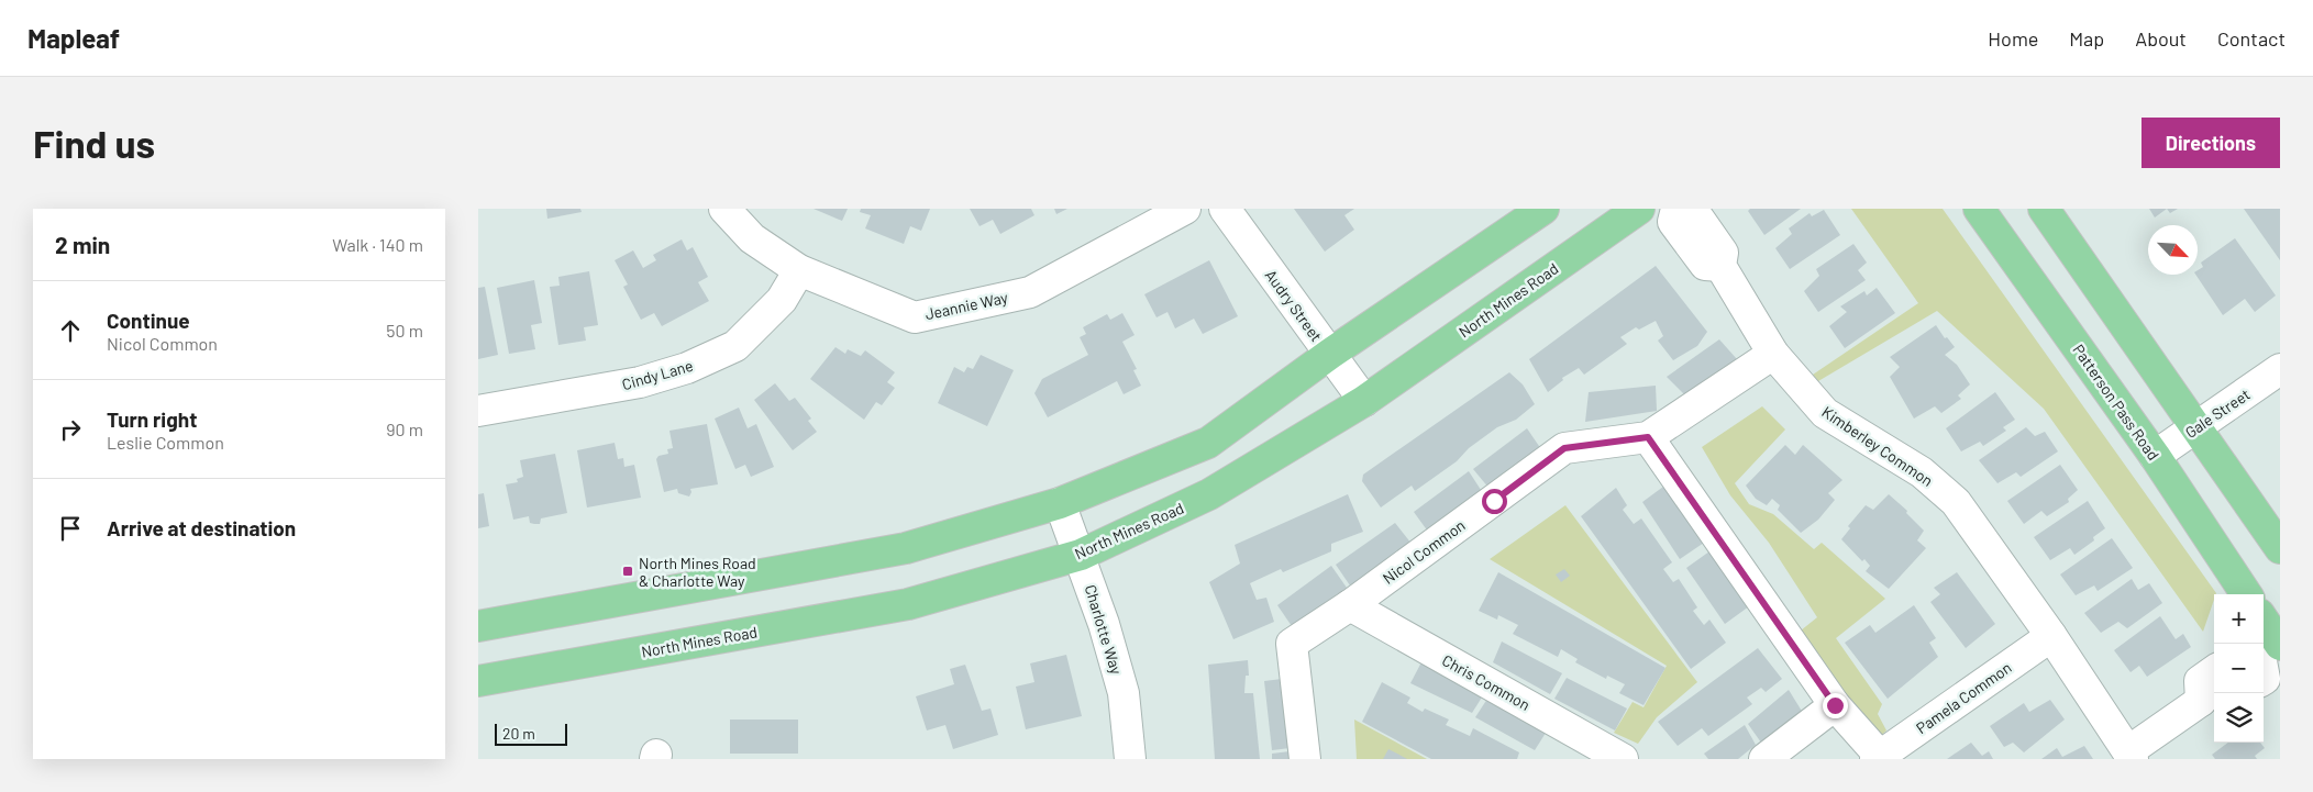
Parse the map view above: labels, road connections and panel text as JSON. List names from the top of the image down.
{
  "streets": {
    "main road": ["North Mines Road", "Patterson Pass Road"],
    "street": [
      "Jeannie Way",
      "Audry Street",
      "Cindy Lane",
      "Gale Street",
      "Kimberley Common",
      "Nicol Common",
      "Charlotte Way",
      "Chris Common",
      "Pamela Common"
    ]
  },
  "crossings": [
    ["North Mines Road", "Audry Street"],
    ["North Mines Road", "Charlotte Way"],
    ["Jeannie Way", "Cindy Lane"],
    ["Patterson Pass Road", "Gale Street"],
    ["Kimberley Common", "Nicol Common"],
    ["Kimberley Common", "Pamela Common"],
    ["Nicol Common", "Chris Common"]
  ],
  "places": {
    "transit": ["North Mines Road & Charlotte Way"]
  },
  "scale_bar": "20 m",
  "north": "bottom right",
  "page": {
    "header": "Mapleaf",
    "nav": [
      "Home",
      "Map",
      "About",
      "Contact"
    ],
    "buttons": "Directions",
    "title": "Find us",
    "heading": ["2 min", "Walk · 140 m"],
    "list": [
      ["Continue", "Nicol Common", "50 m"],
      ["Turn right", "Leslie Common", "90 m"],
      "Arrive at destination"
    ],
    "map_buttons": ["+", "−"],
    "scale": "20 m"
  }
}
